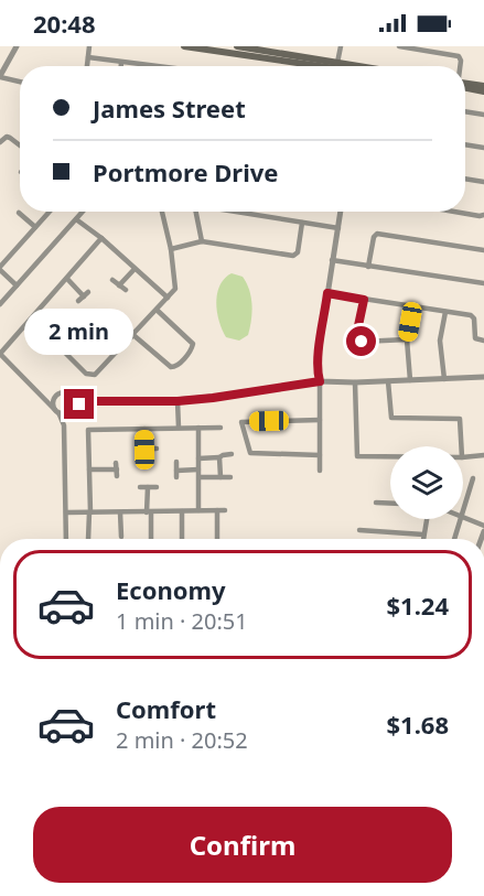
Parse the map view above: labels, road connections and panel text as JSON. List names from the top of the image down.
{
  "page": {
    "status": "20:48",
    "banner": ["James Street", "Portmore Drive"],
    "bubble": "2 min",
    "list": [
      {
        "name": "Economy",
        "note": "1 min · 20:51",
        "value": "$1.24"
      },
      {
        "name": "Comfort",
        "note": "2 min · 20:52",
        "value": "$1.68"
      }
    ],
    "buttons": "Confirm"
  }
}
